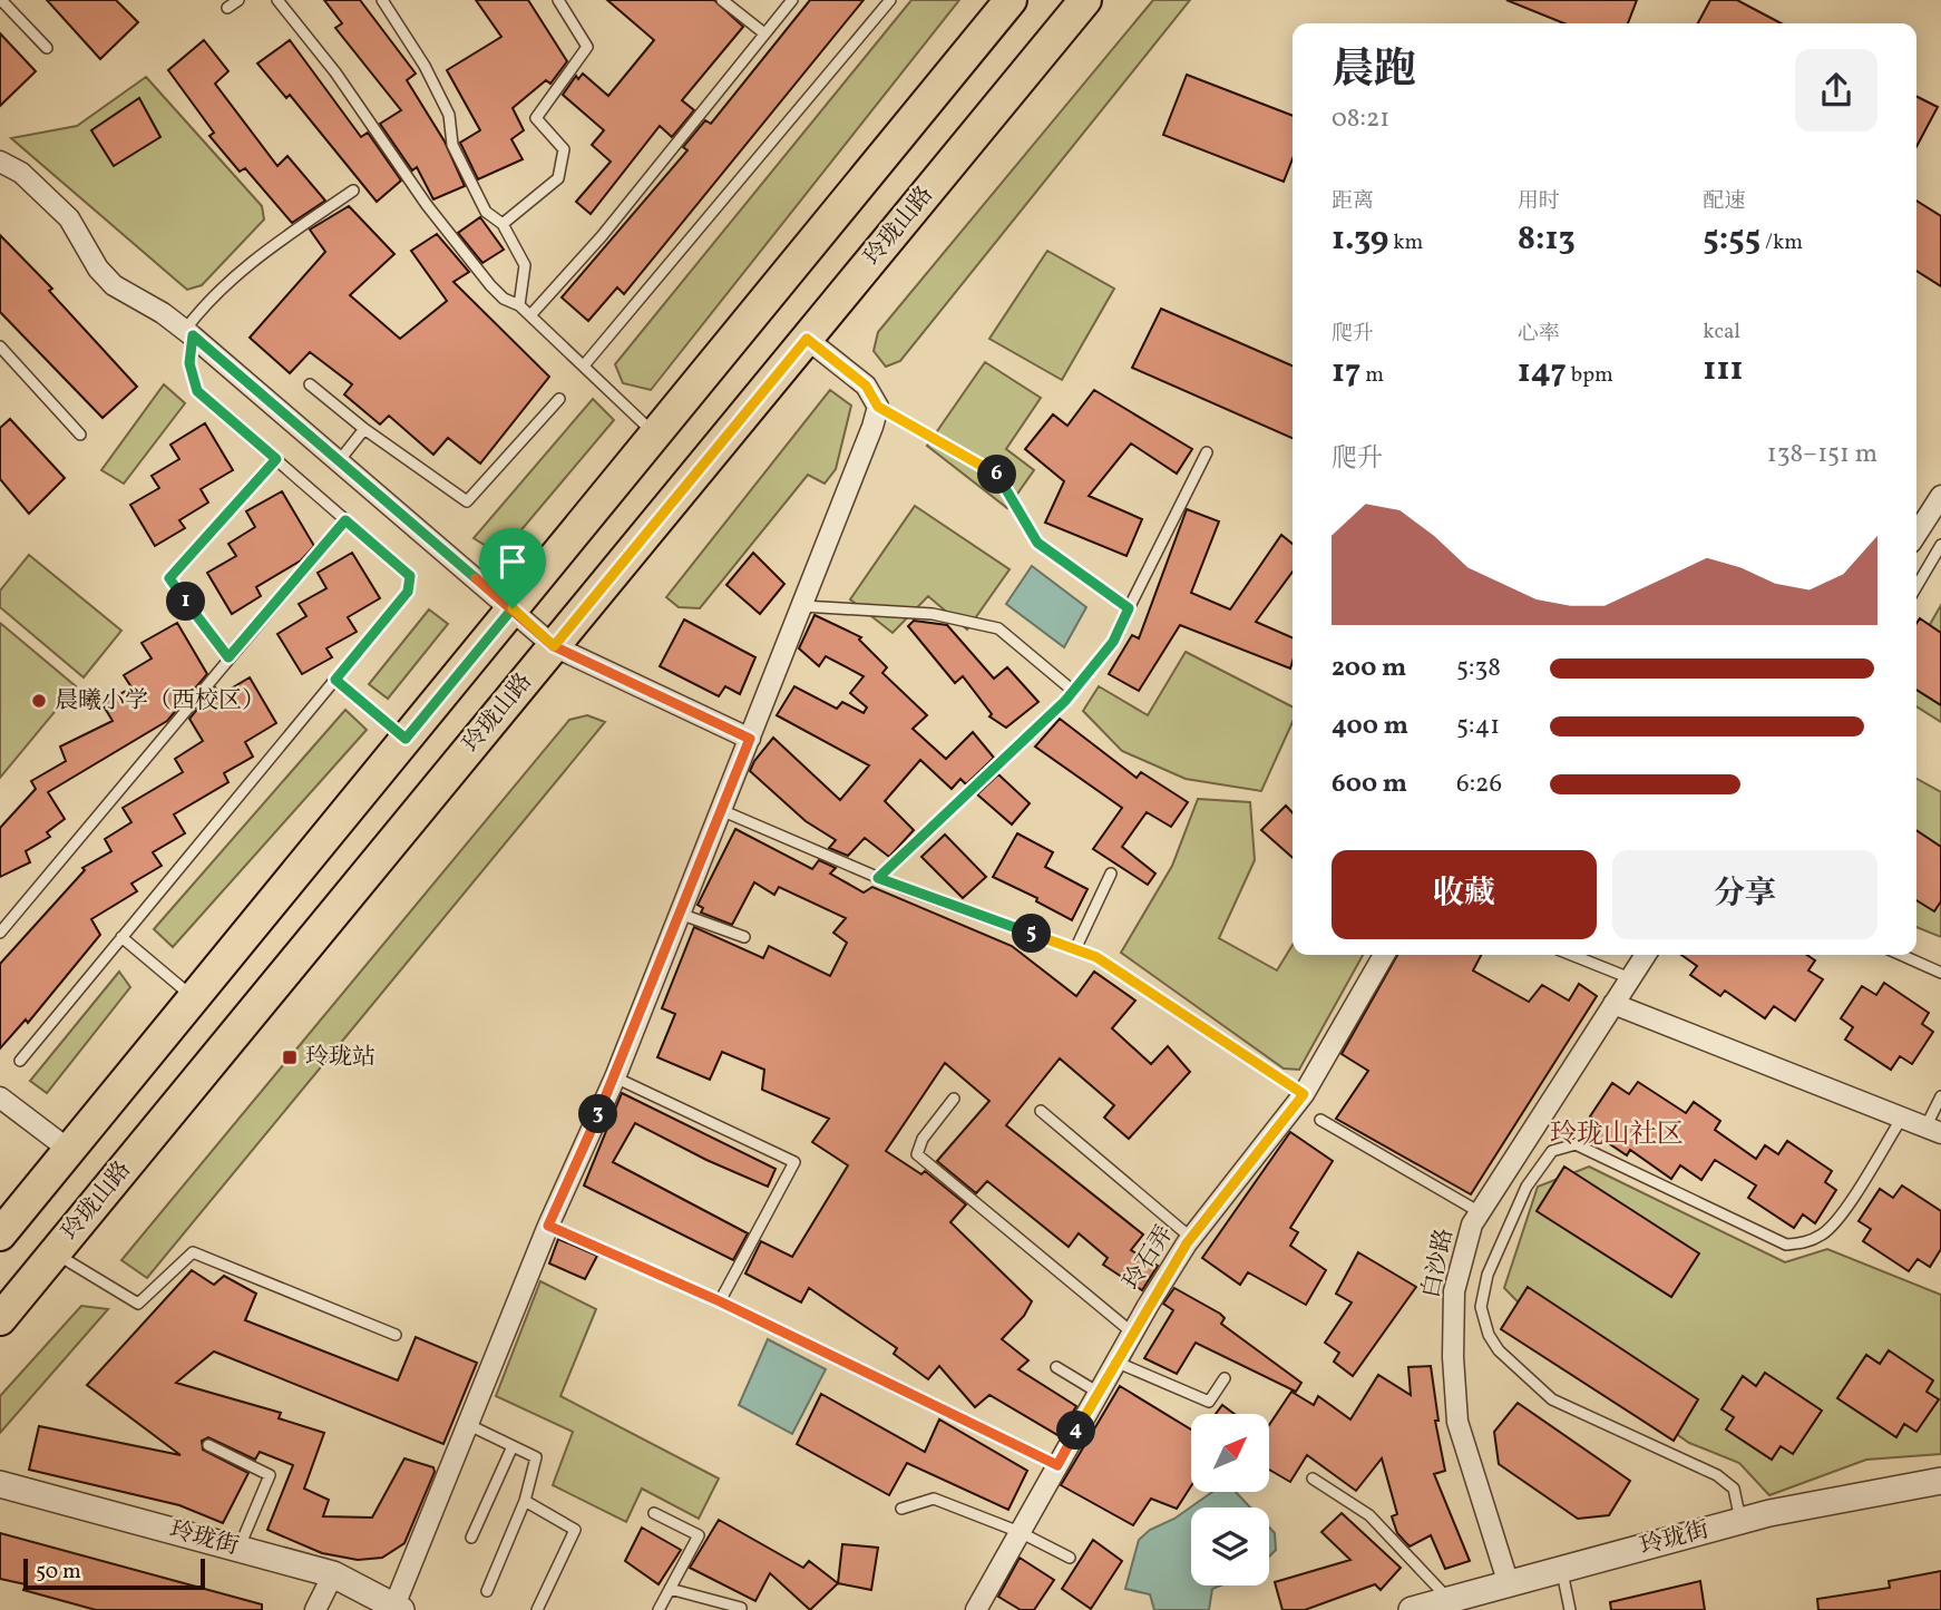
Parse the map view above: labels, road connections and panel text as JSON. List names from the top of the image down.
{
  "streets": {
    "main road": ["玲珑山路"],
    "street": ["玲石弄", "白沙路", "玲珑街"]
  },
  "crossings": [
    ["白沙路", "玲珑街"]
  ],
  "districts": ["玲珑山社区"],
  "places": {
    "other": ["晨曦小学（西校区）"],
    "transit": ["玲珑站"]
  },
  "scale_bar": "50 m",
  "north": "top right",
  "page": {
    "heading": ["晨跑", "08:21"],
    "stats": [
      ["距离", "1.39 km"],
      ["用时", "8:13"],
      ["配速", "5:55 /km"],
      ["爬升", "17 m"],
      ["心率", "147 bpm"],
      ["kcal", "111"]
    ],
    "chart": ["爬升", "138–151 m"],
    "pins": [
      "6",
      "1",
      "5",
      "3",
      "4"
    ],
    "list": [
      {
        "name": "200 m",
        "note": "5:38"
      },
      {
        "name": "400 m",
        "note": "5:41"
      },
      {
        "name": "600 m",
        "note": "6:26"
      }
    ],
    "buttons": ["收藏", "分享"],
    "scale": "50 m"
  }
}
